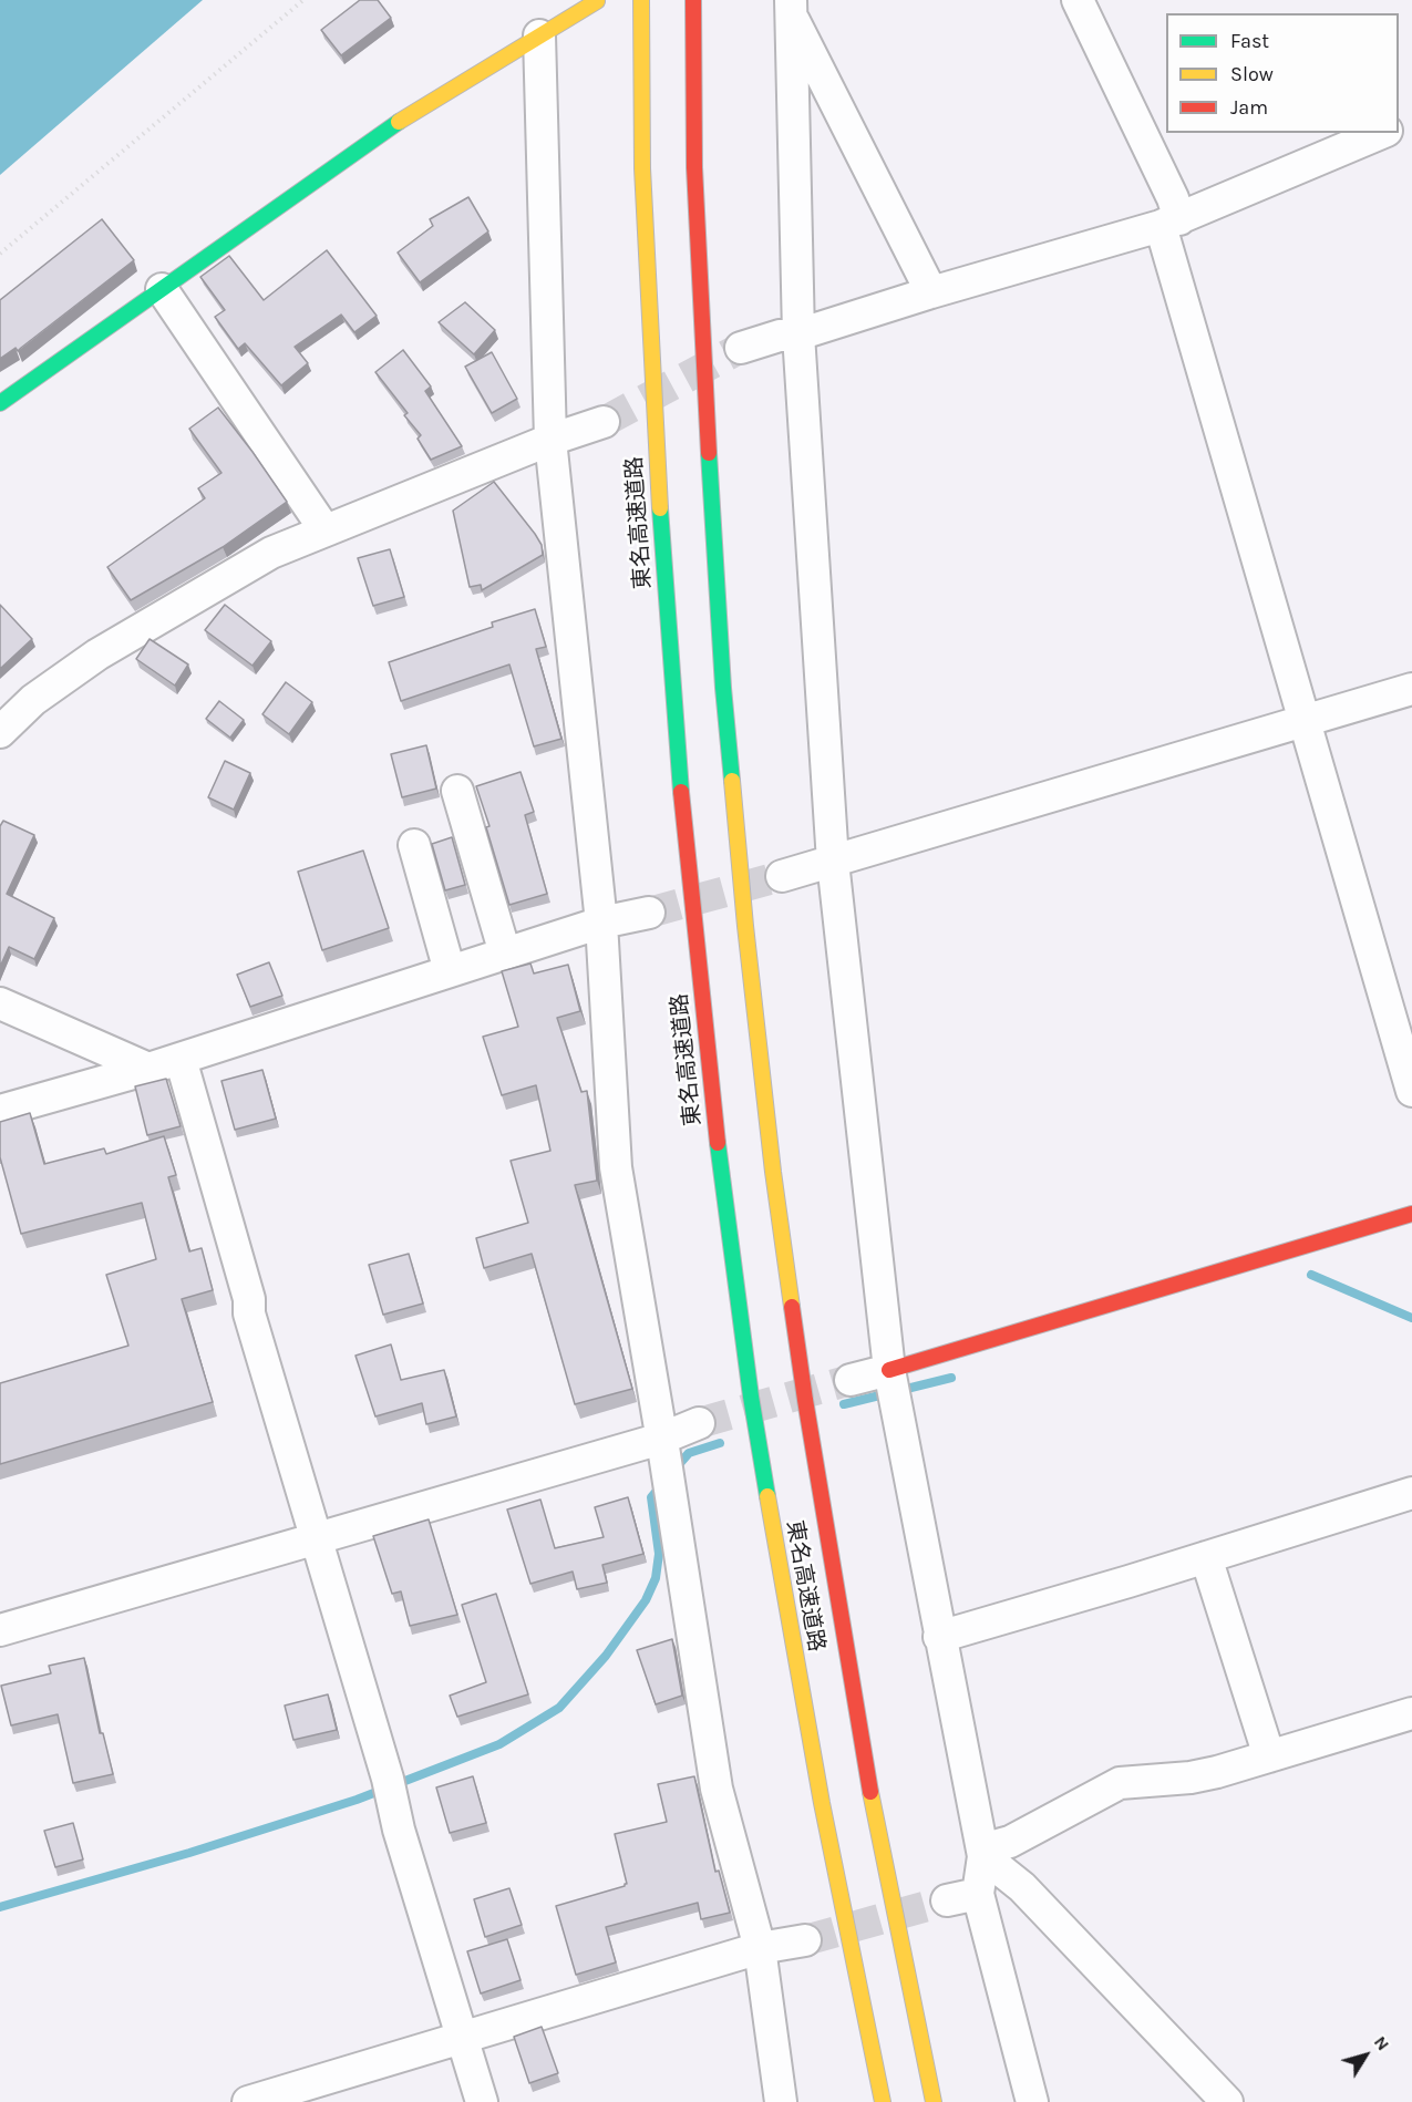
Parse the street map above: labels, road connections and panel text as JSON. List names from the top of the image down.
{
  "streets": {
    "main road": ["東名高速道路"]
  },
  "legend": ["Fast", "Slow", "Jam"],
  "north": "top right"
}
